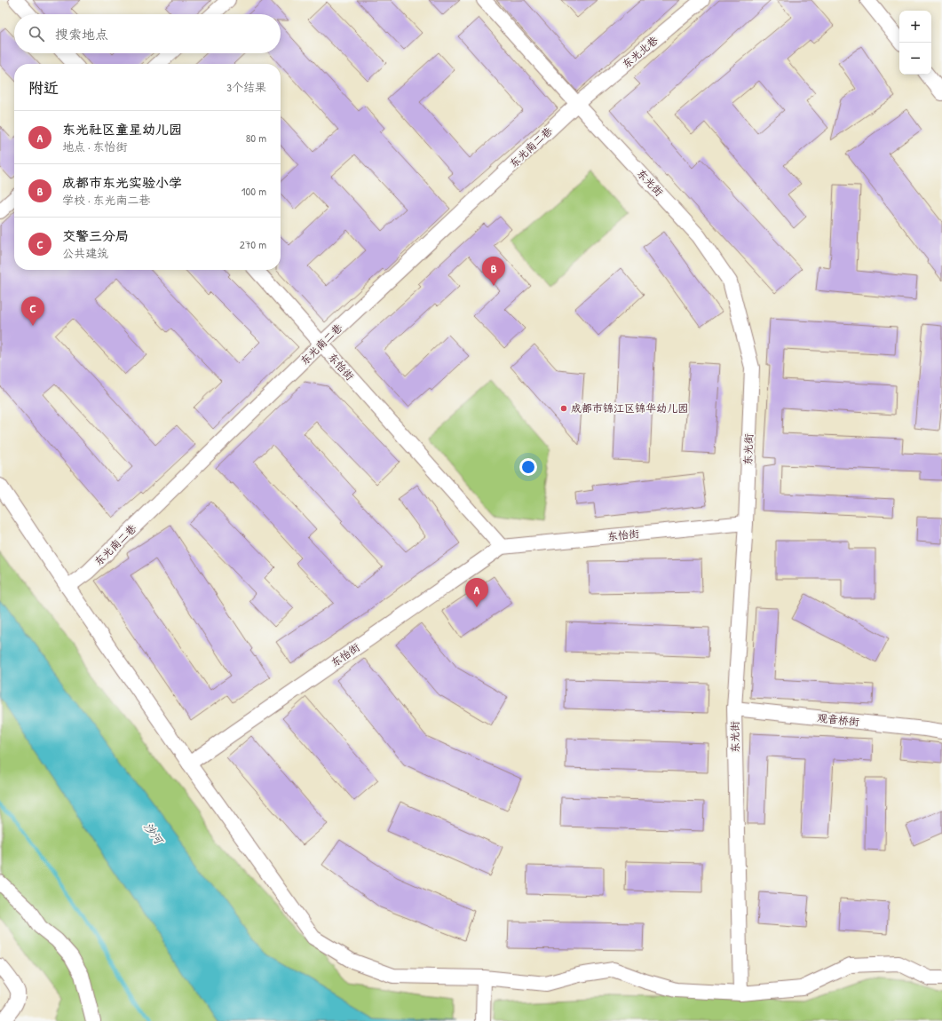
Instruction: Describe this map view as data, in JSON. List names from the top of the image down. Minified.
{"streets":{"street":["东光北巷","东光南二巷","东光街","东怡街","观音桥街"]},"crossings":[["东光北巷","东光南二巷"],["东光北巷","东光街"],["东光南二巷","东光街"],["东光南二巷","东怡街"],["东光街","东怡街"],["东光街","观音桥街"]],"water":["沙河"],"places":["成都市锦江区锦华幼儿园"],"page":{"map_buttons":["+","−"],"search":"搜索地点","heading":["附近","3个结果"],"list":[{"mark":"A","name":"东光社区童星幼儿园","note":"地点 · 东怡街","value":"80 m"},{"mark":"B","name":"成都市东光实验小学","note":"学校 · 东光南二巷","value":"100 m"},{"mark":"C","name":"交警三分局","note":"公共建筑","value":"270 m"}],"pins":["B","C","A"]}}
